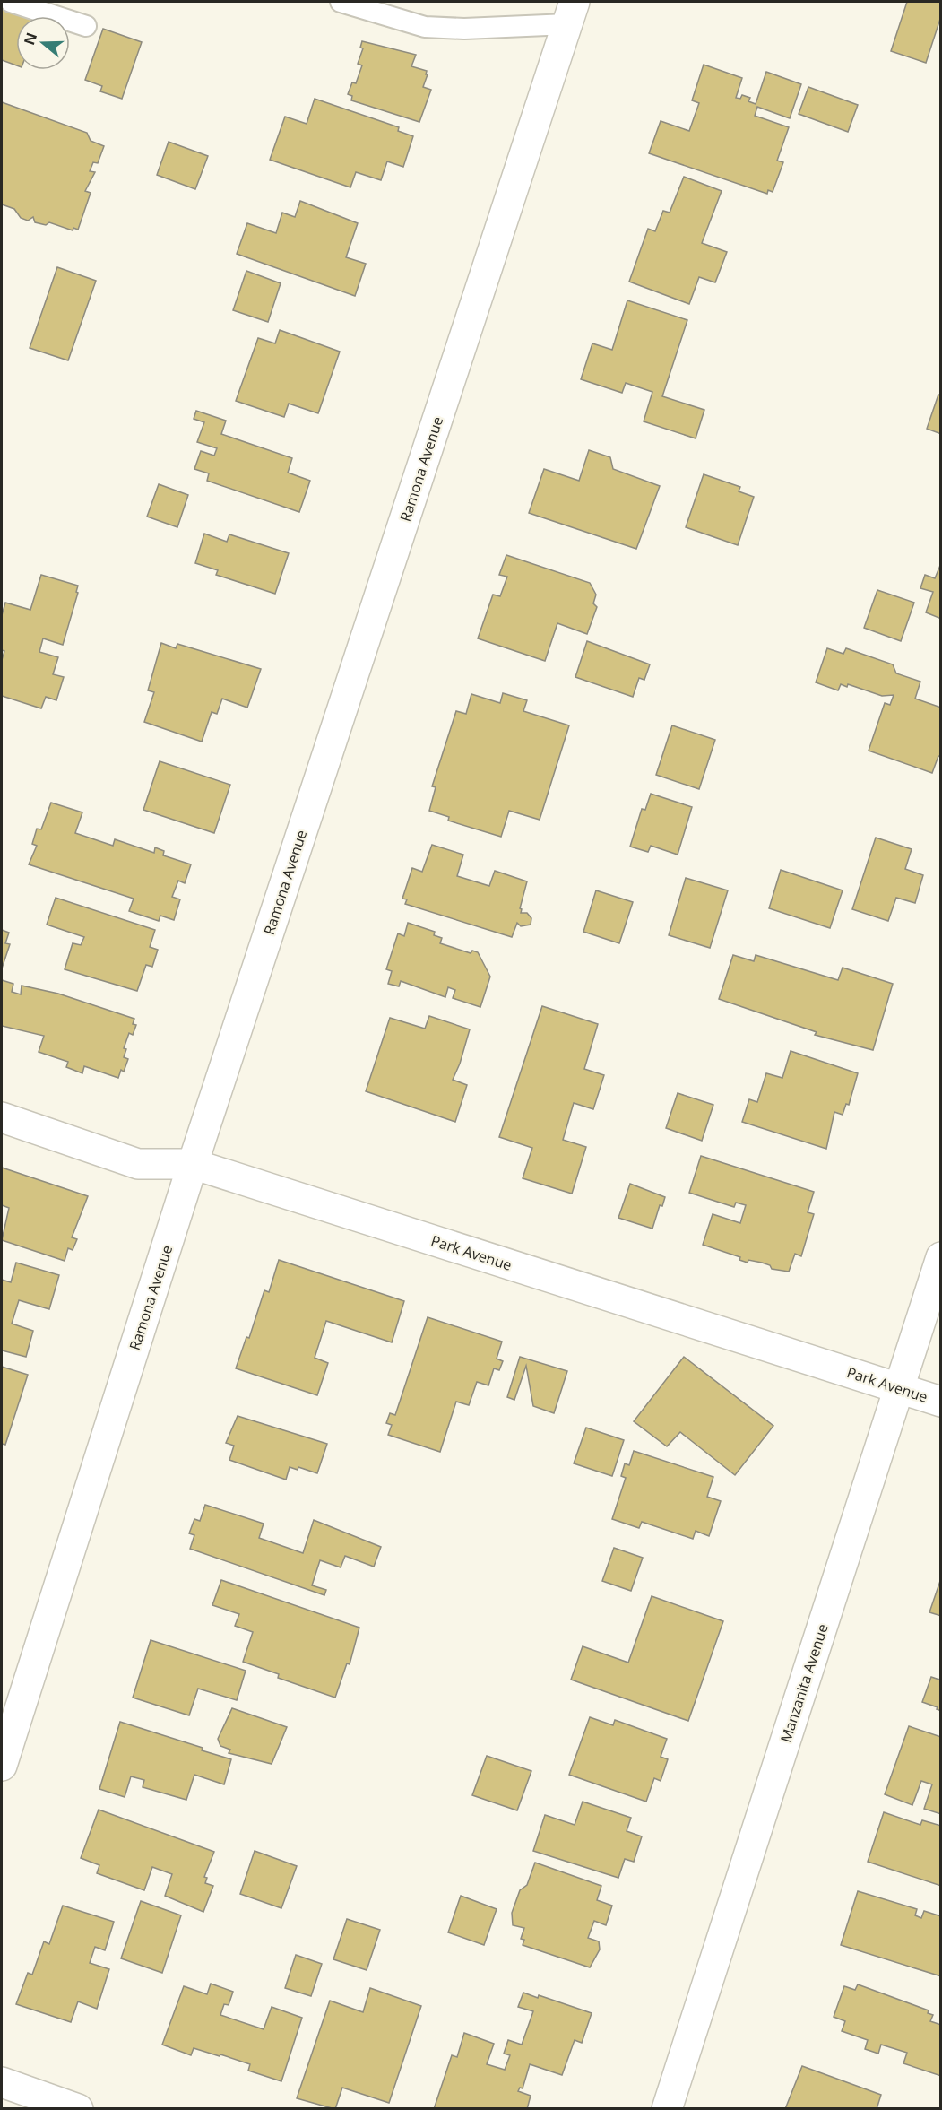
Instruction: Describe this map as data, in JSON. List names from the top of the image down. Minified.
{"streets":{"street":["Ramona Avenue","Park Avenue","Manzanita Avenue"]},"crossings":[["Ramona Avenue","Park Avenue"],["Park Avenue","Manzanita Avenue"]],"north":"left"}
